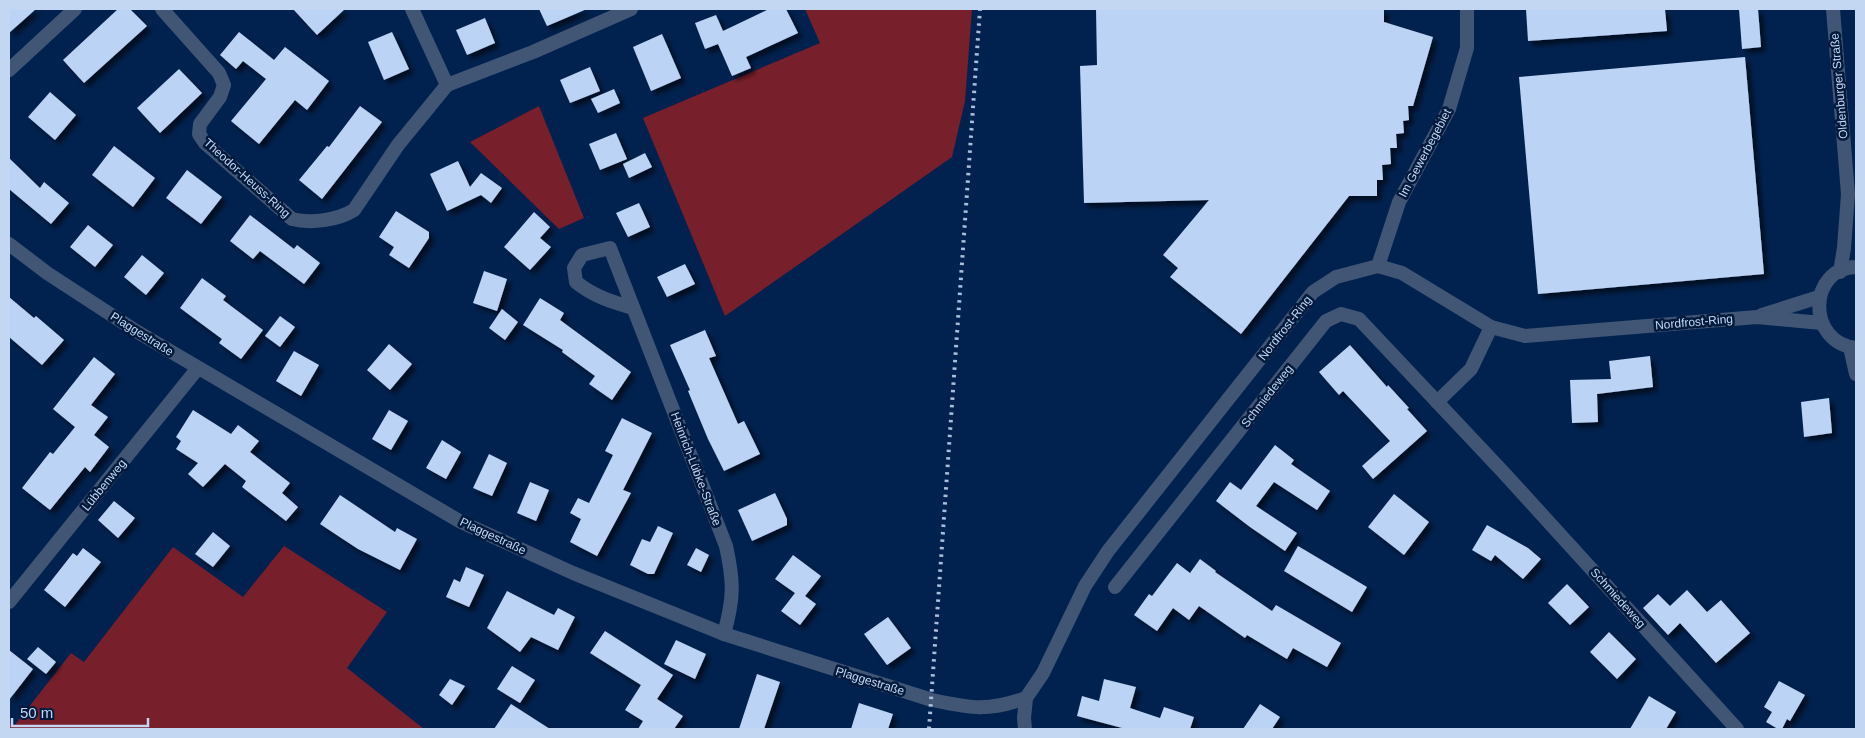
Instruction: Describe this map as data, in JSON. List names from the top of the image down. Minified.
{"streets":{"street":["Oldenburger Straße","Im Gewerbegebiet","Theodor-Heuss-Ring","Nordfrost-Ring","Plaggestraße","Schmiedeweg","Heinrich-Lübke-Straße","Lübbenweg"]},"crossings":[["Im Gewerbegebiet","Nordfrost-Ring"],["Nordfrost-Ring","Plaggestraße"],["Plaggestraße","Heinrich-Lübke-Straße"],["Plaggestraße","Lübbenweg"]],"scale_bar":"50 m"}
